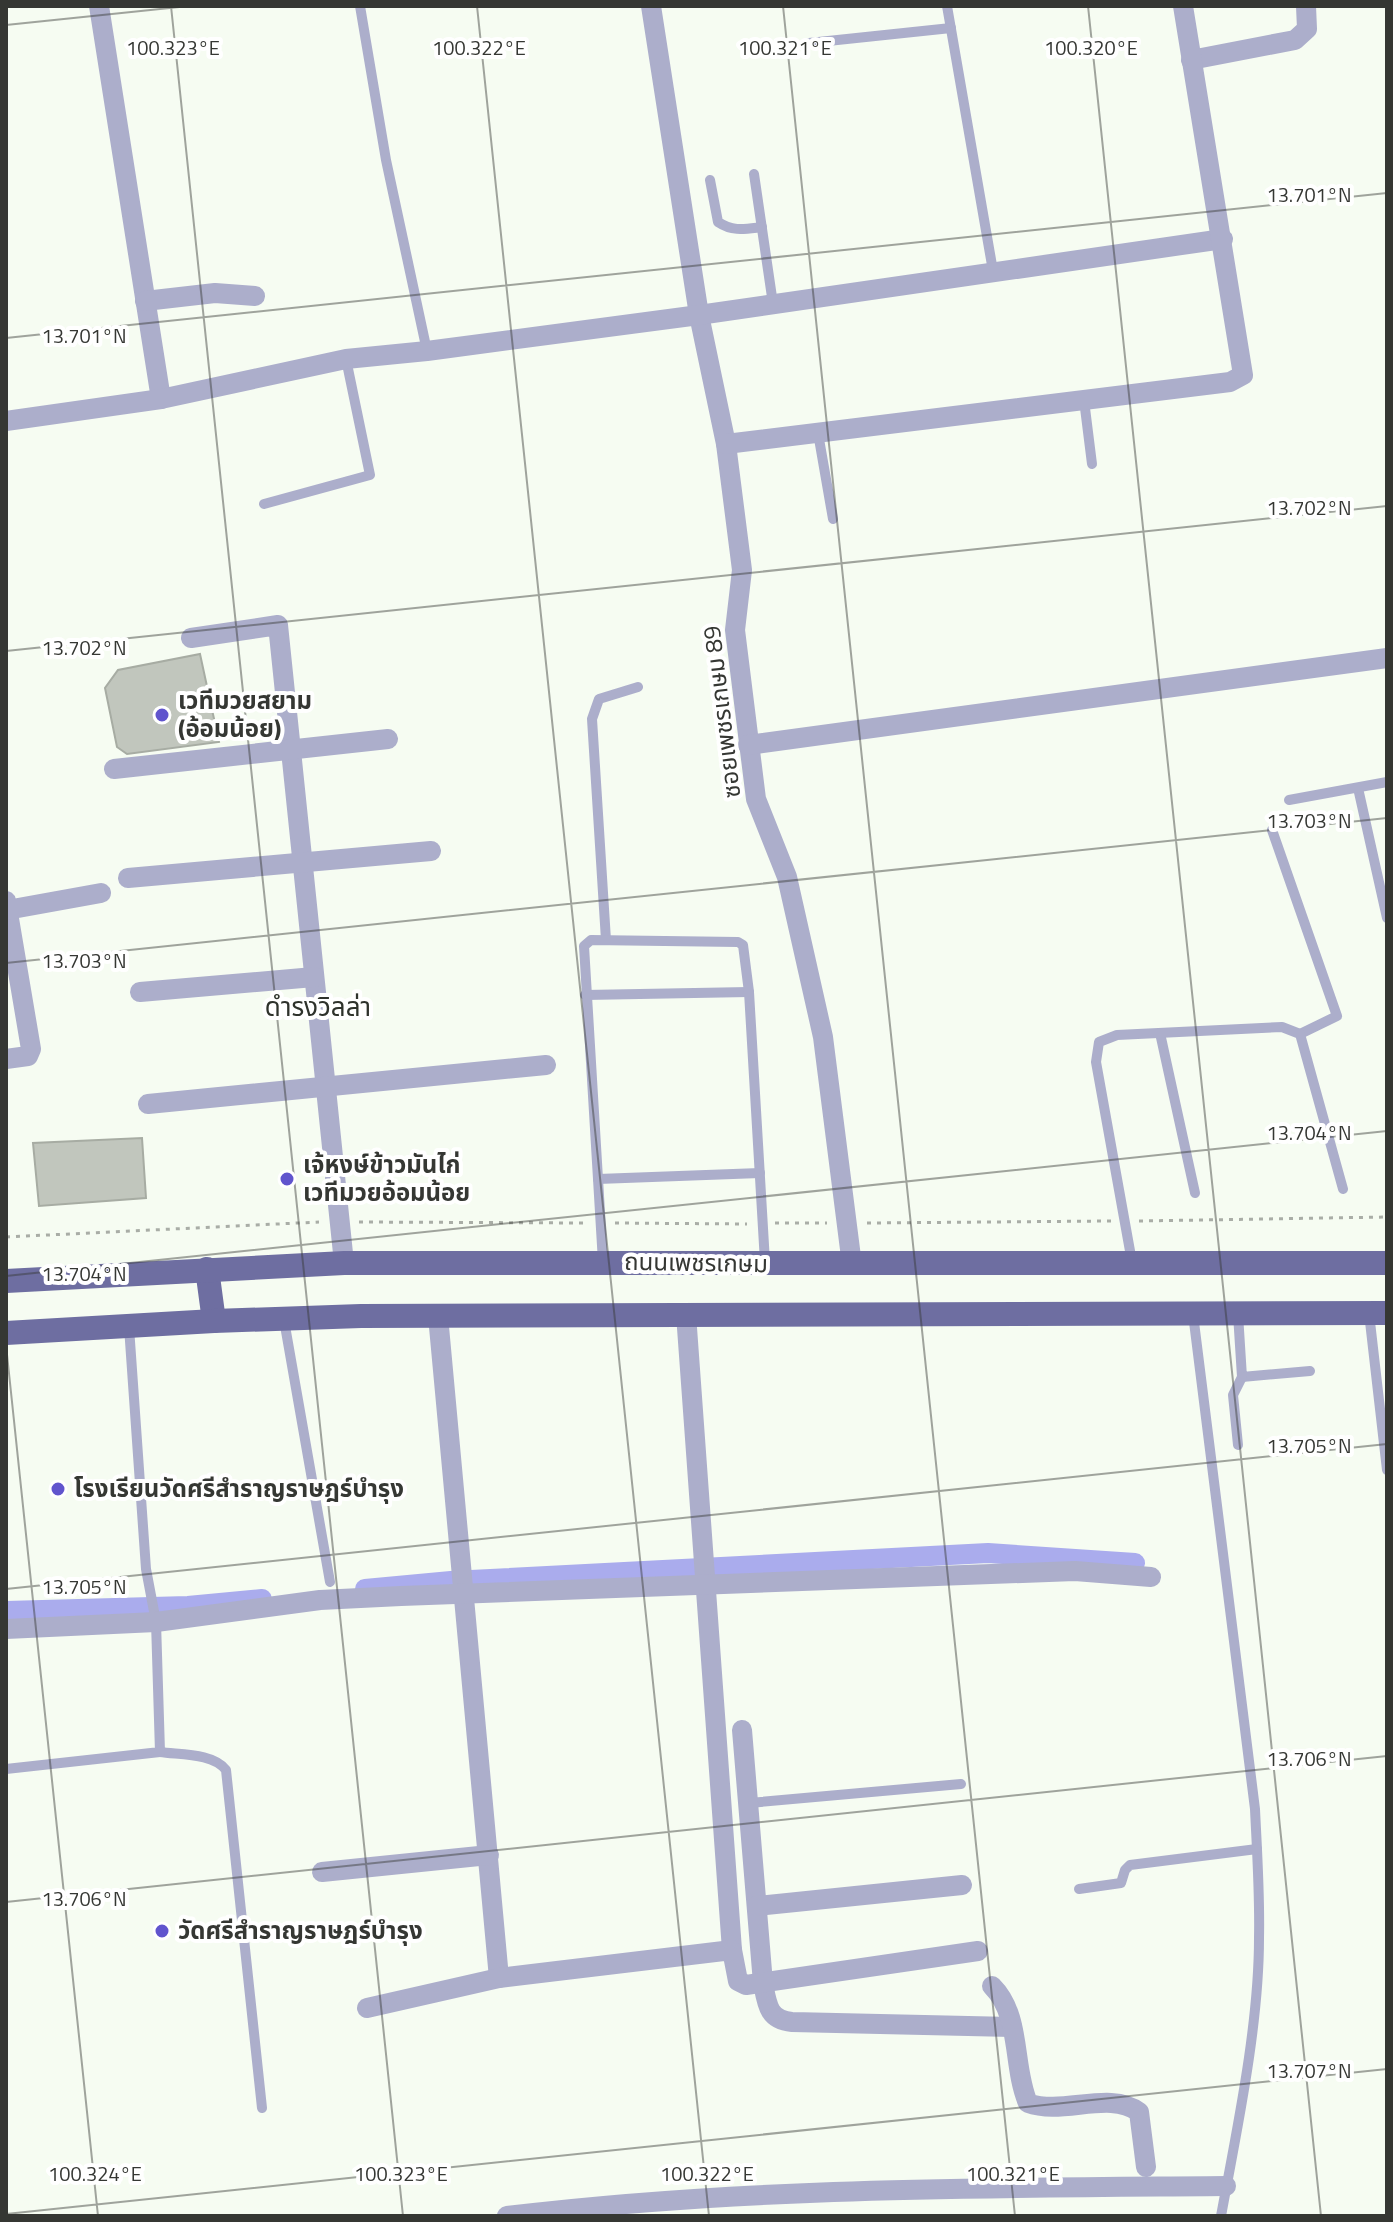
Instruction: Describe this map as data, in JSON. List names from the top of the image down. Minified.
{"streets":{"main road":["ถนนเพชรเกษม"],"street":["ซอยเพชรเกษม 89"]},"crossings":[["ซอยเพชรเกษม 89","ถนนเพชรเกษม"]],"districts":["ดำรงวิลล่า"],"places":["เวทีมวยสยาม (อ้อมน้อย)","เจ้หงษ์ข้าวมันไก่ เวทีมวยอ้อมน้อย","โรงเรียนวัดศรีสําราญราษฎร์บํารุง","วัดศรีสําราญราษฎร์บํารุง"],"coordinates":["100.323°E","100.322°E","100.321°E","100.320°E","13.701°N","13.702°N","13.703°N","13.704°N","13.705°N","13.706°N","13.707°N","100.324°E"]}
